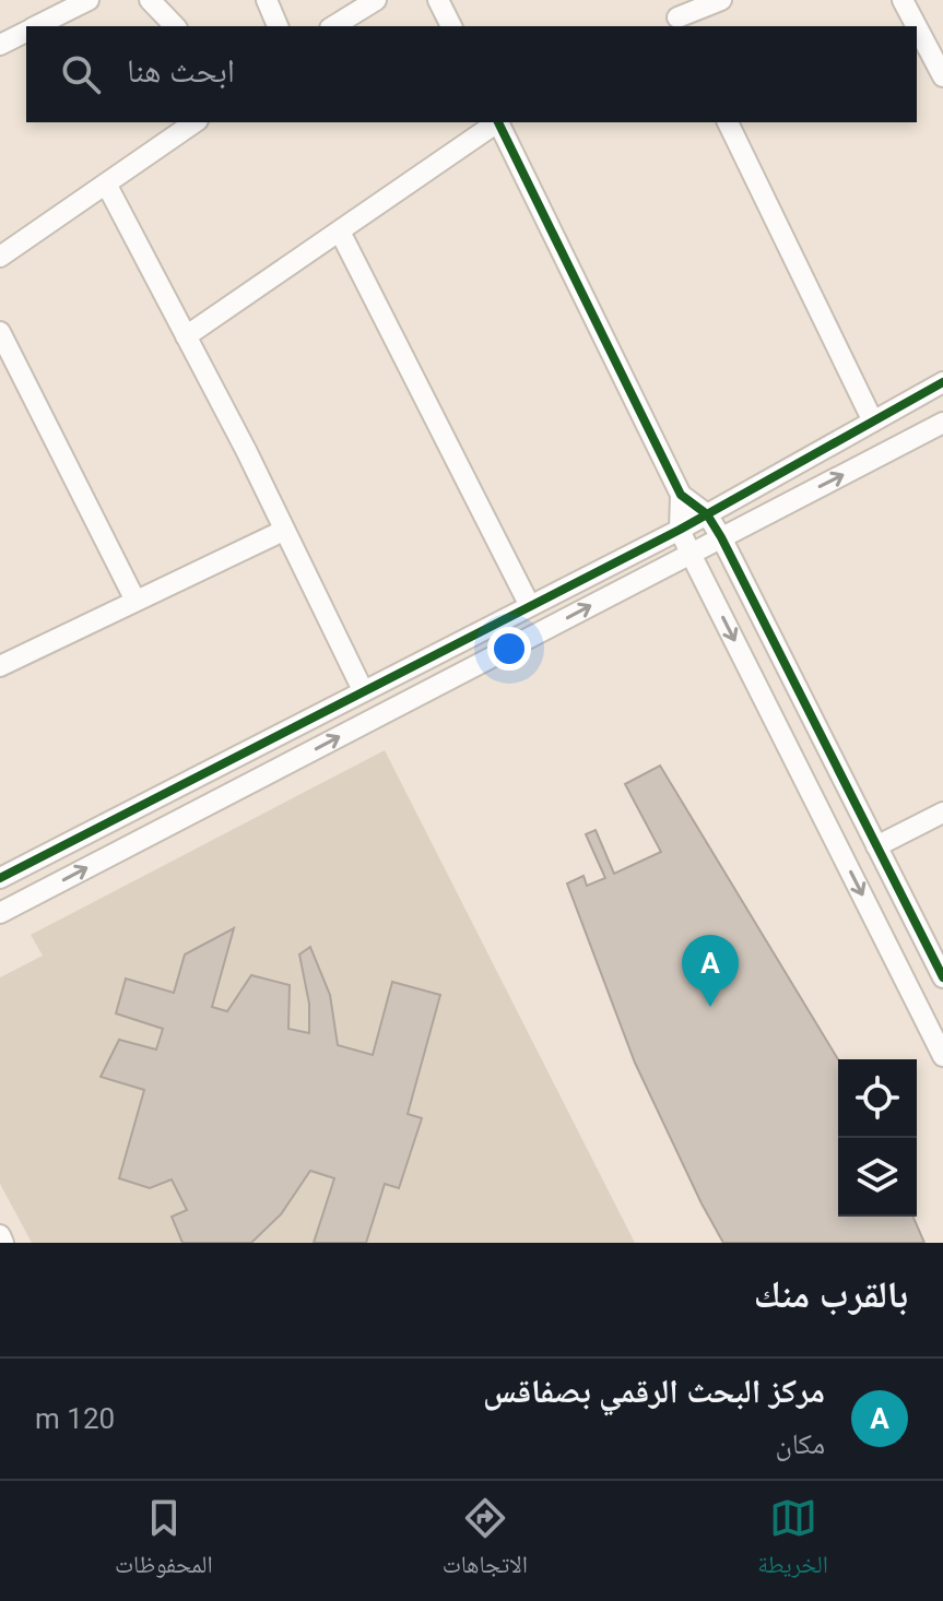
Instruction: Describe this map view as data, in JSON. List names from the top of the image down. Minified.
{"page":{"search":"ابحث هنا","pins":"A","heading":"بالقرب منك","list":[{"mark":"A","name":"مركز البحث الرقمي بصفاقس","note":"مكان","value":"120 m"}],"nav":["الخريطة","الاتجاهات","المحفوظات"]}}
